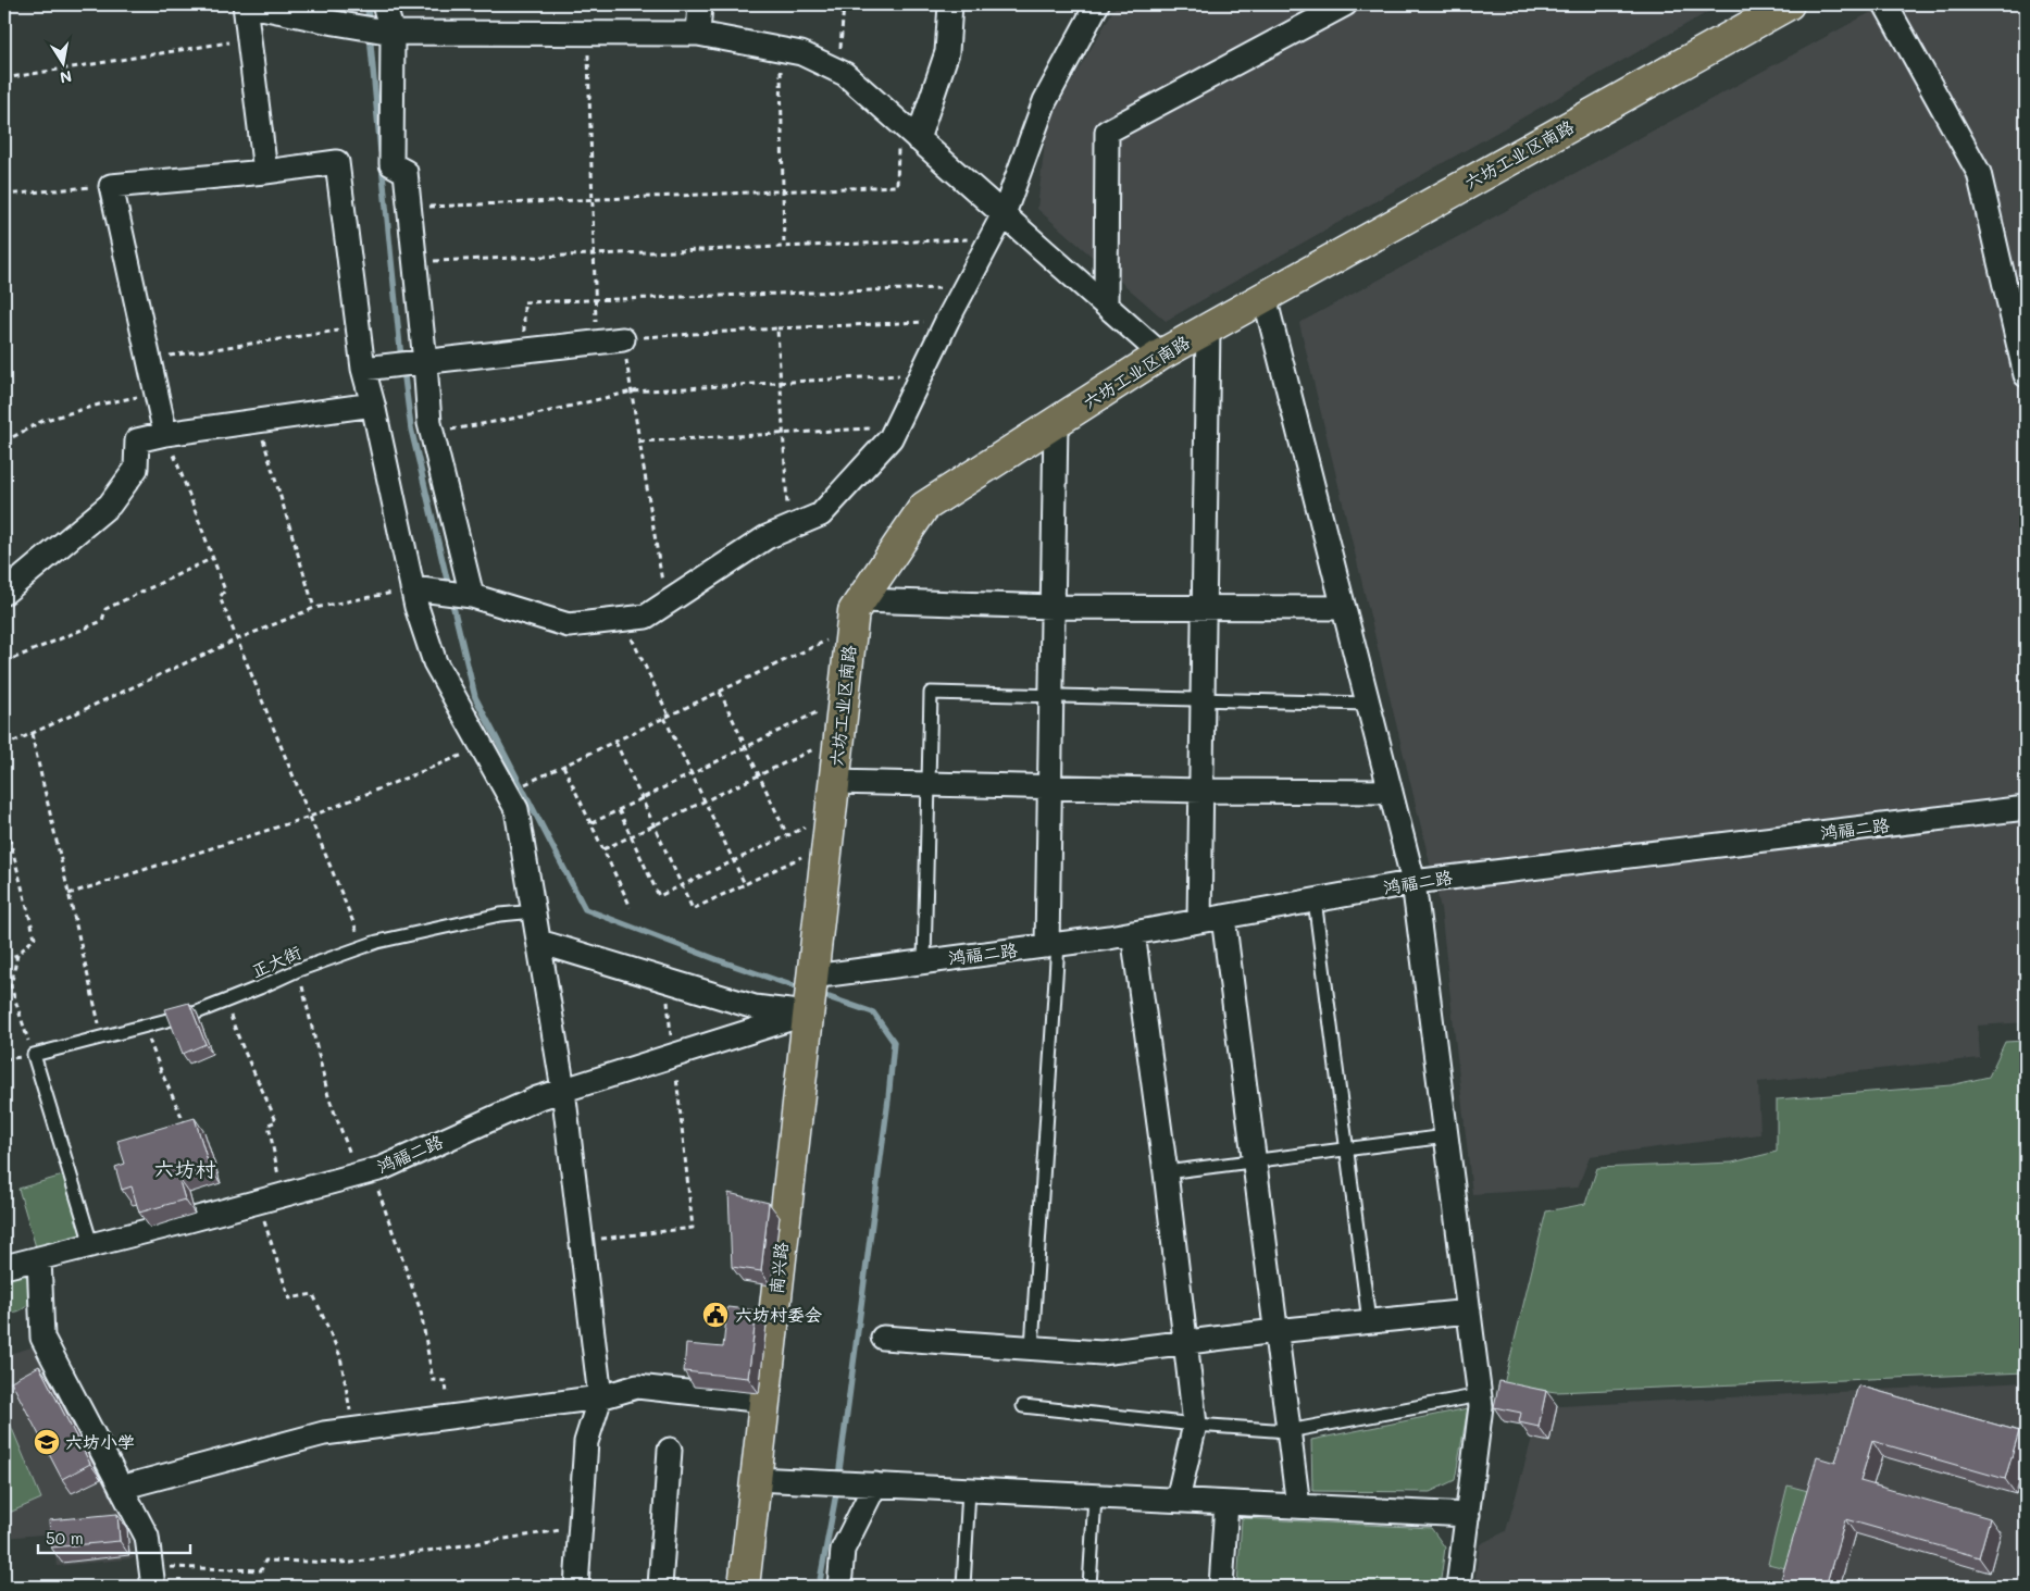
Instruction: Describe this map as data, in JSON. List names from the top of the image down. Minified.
{"streets":{"main road":["六坊工业区南路","南兴路"],"street":["鸿福二路"],"lane":["正大街"]},"crossings":[["六坊工业区南路","鸿福二路"],["六坊工业区南路","南兴路"],["鸿福二路","南兴路"]],"districts":["六坊村"],"places":{"public building":["六坊村委会"],"school or university":["六坊小学"]},"scale_bar":"50 m","north":"bottom"}
